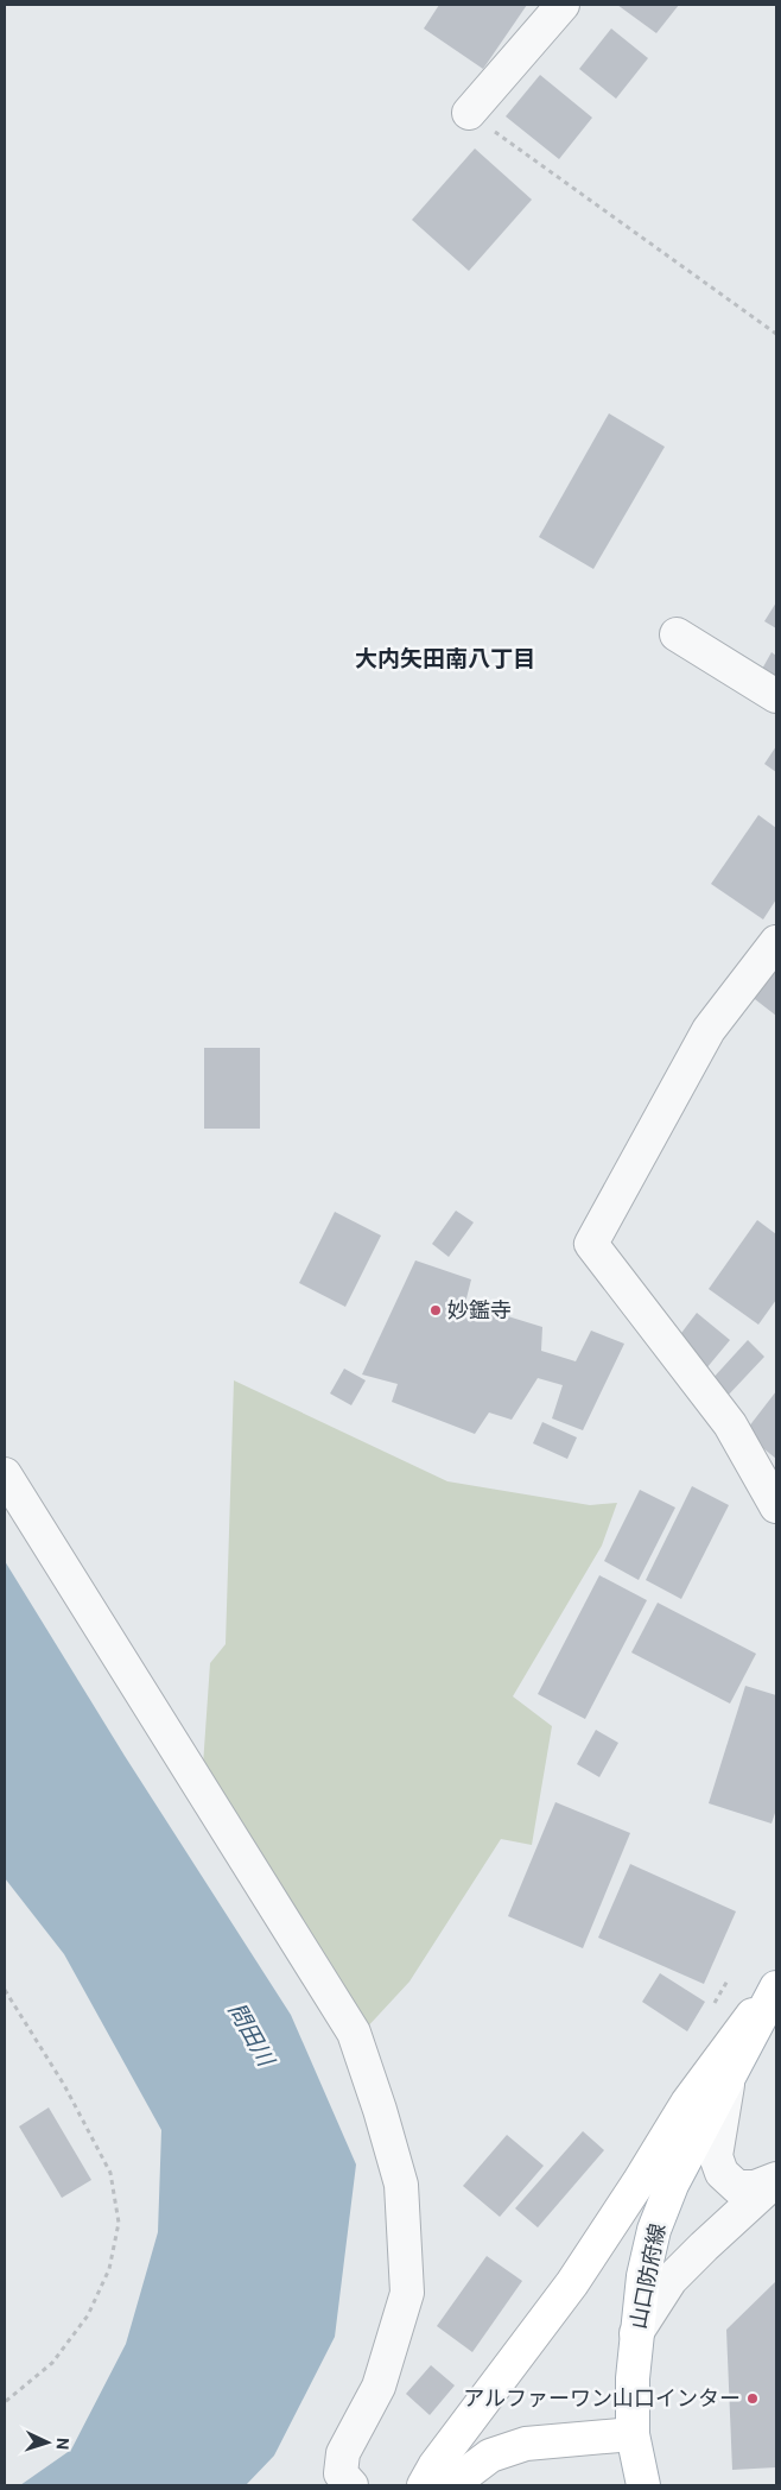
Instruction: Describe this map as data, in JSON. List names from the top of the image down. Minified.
{"streets":{"street":["山口防府線"]},"districts":["大内矢田南八丁目"],"water":["問田川"],"places":["妙鑑寺","アルファーワン山口インター"],"north":"right"}
